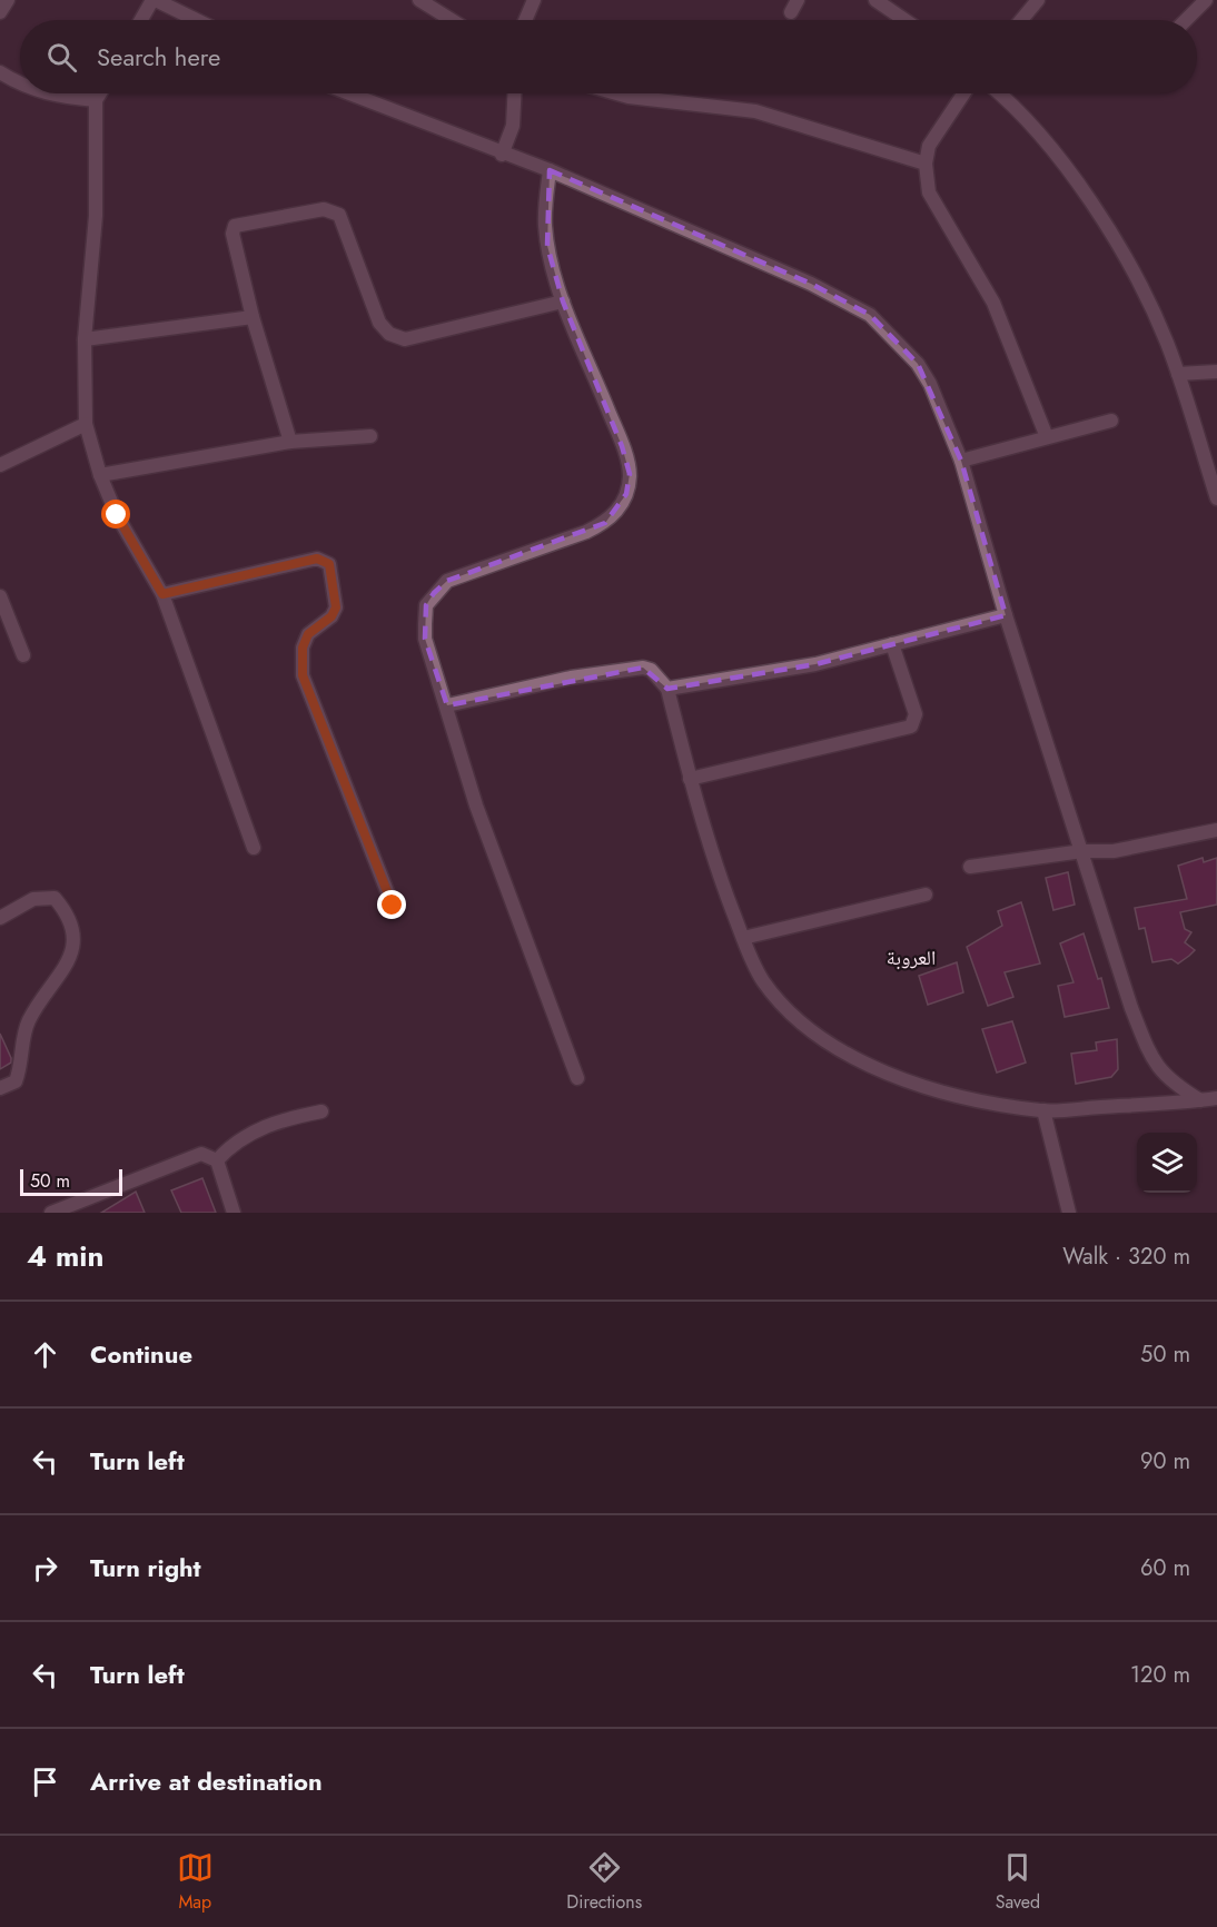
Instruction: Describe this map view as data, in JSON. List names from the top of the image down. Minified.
{"districts":["العروبة"],"scale_bar":"50 m","page":{"search":"Search here","scale":"50 m","heading":["4 min","Walk · 320 m"],"list":[["Continue","50 m"],["Turn left","90 m"],["Turn right","60 m"],["Turn left","120 m"],"Arrive at destination"],"nav":["Map","Directions","Saved"]}}
